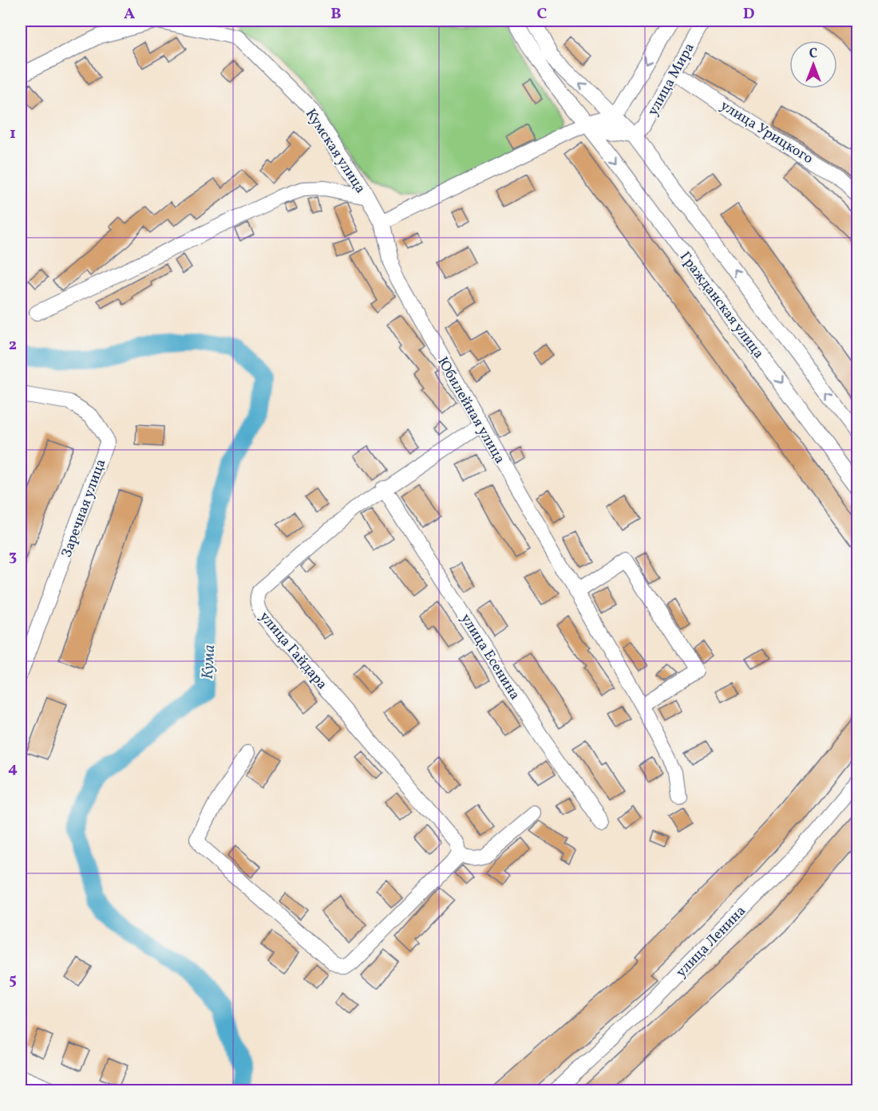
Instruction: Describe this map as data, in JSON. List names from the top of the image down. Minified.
{"streets":{"street":["улица Мира","улица Урицкого","Кумская улица","Гражданская улица","Юбилейная улица","Заречная улица","улица Гайдара","улица Есенина","улица Ленина"]},"crossings":[["улица Мира","улица Урицкого"],["Кумская улица","Юбилейная улица"],["Юбилейная улица","улица Гайдара"],["улица Гайдара","улица Есенина"]],"water":["Кума"],"north":"top","grid":{"columns":["A","B","C","D"],"rows":["1","2","3","4","5"]}}
